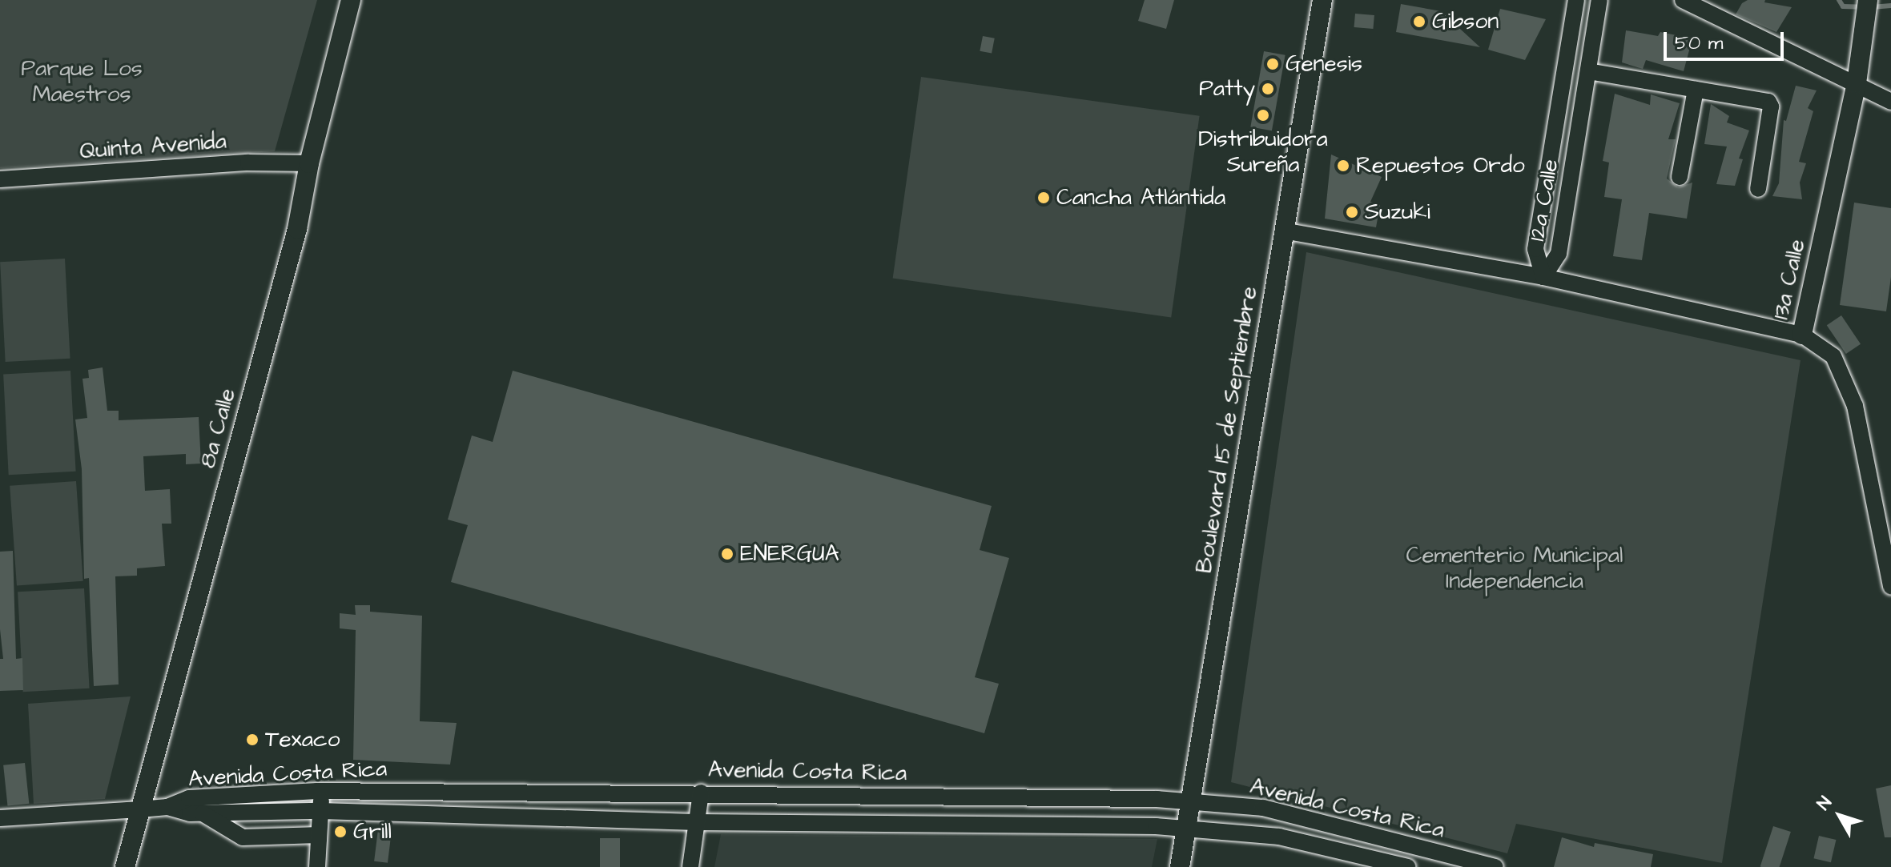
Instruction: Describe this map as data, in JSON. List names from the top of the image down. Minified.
{"streets":{"street":["Quinta Avenida","12a Calle","13a Calle","8a Calle","Boulevard 15 de Septiembre","Avenida Costa Rica"]},"crossings":[["Quinta Avenida","8a Calle"],["Boulevard 15 de Septiembre","Avenida Costa Rica"]],"parks":["Parque Los Maestros","Cementerio Municipal Independencia"],"places":["Gibson","Genesis","Patty","Distribuidora Sureña","Repuestos Ordo","Cancha Atlántida","Suzuki","ENERGUA","Texaco","Grill"],"scale_bar":"50 m","north":"top left"}
